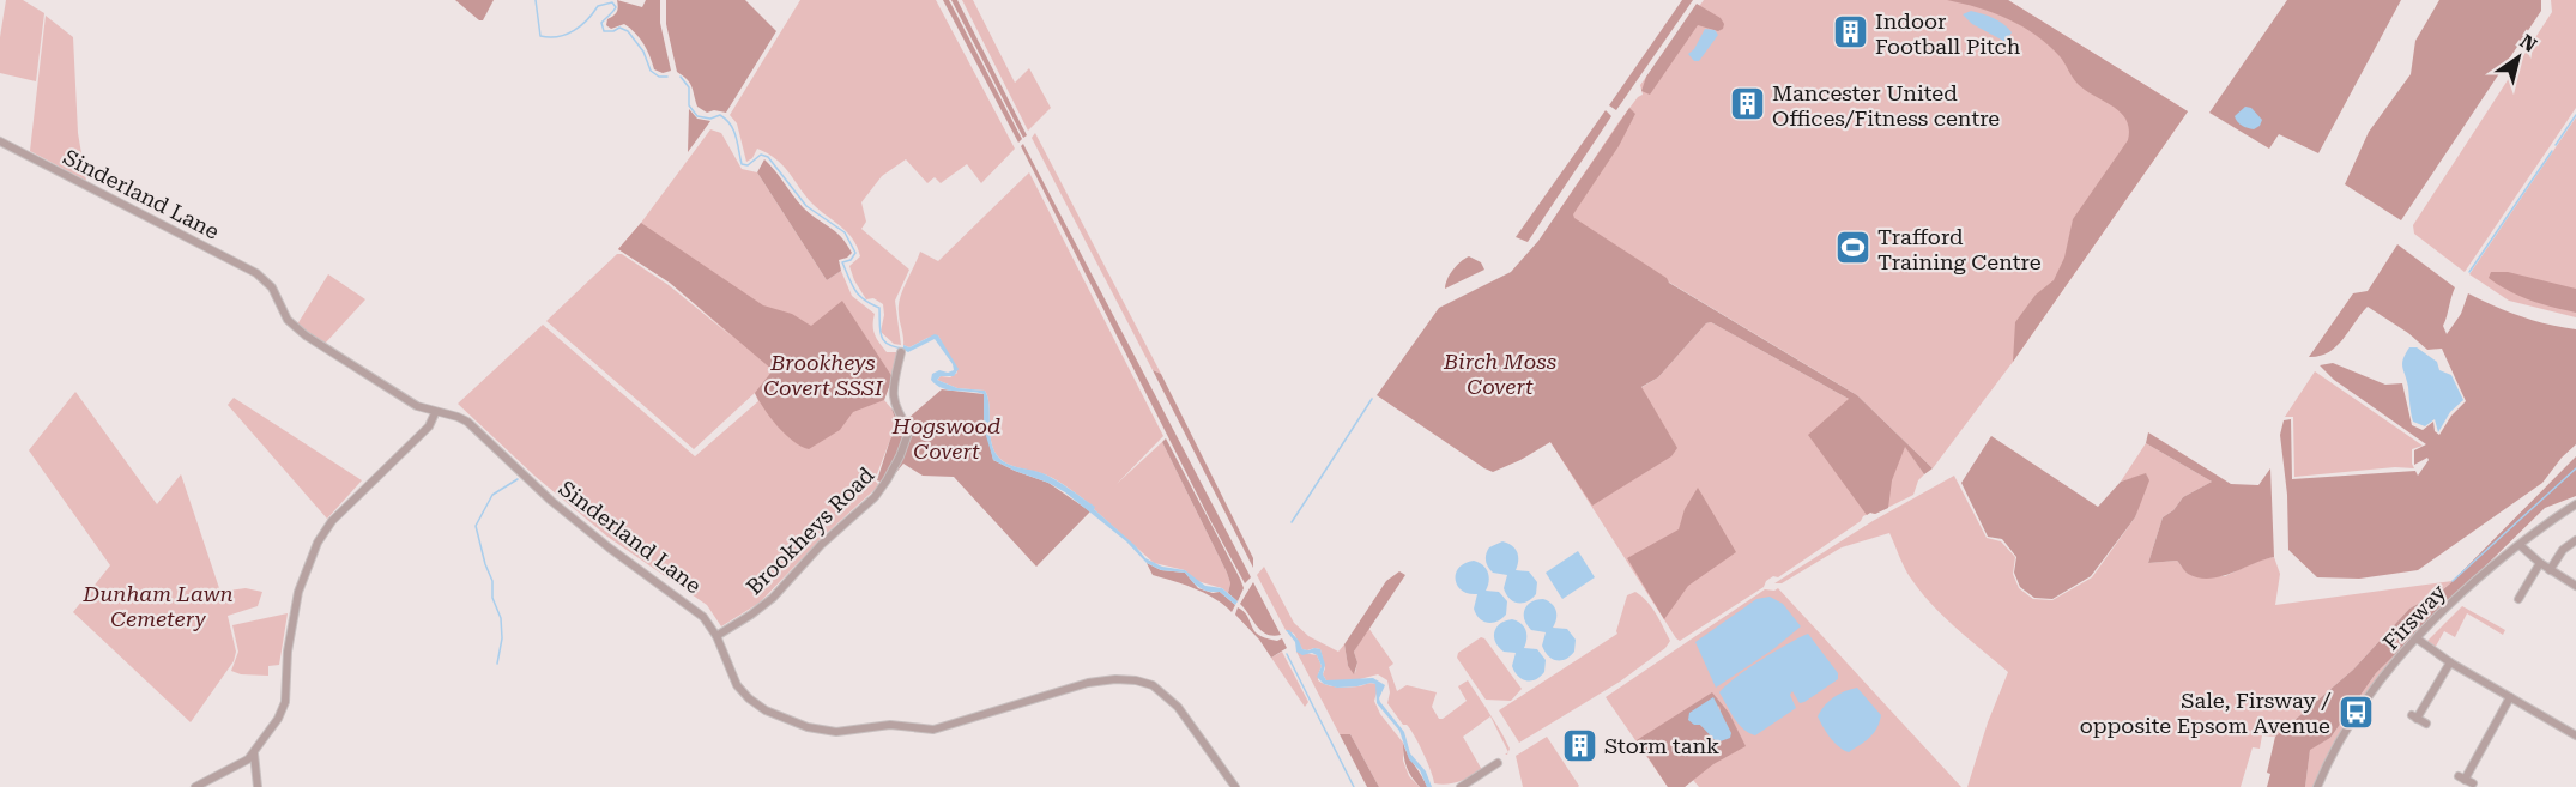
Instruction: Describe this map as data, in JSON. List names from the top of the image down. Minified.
{"streets":{"street":["Sinderland Lane","Brookheys Road","Firsway"]},"crossings":[["Sinderland Lane","Brookheys Road"]],"parks":["Birch Moss Covert","Brookheys Covert SSSI","Hogswood Covert","Dunham Lawn Cemetery"],"places":{"building":["Indoor Football Pitch","Mancester United Offices/Fitness centre","Storm tank"],"sports":["Trafford Training Centre"],"bus stop":["Sale, Firsway / opposite Epsom Avenue"]},"north":"top right"}
